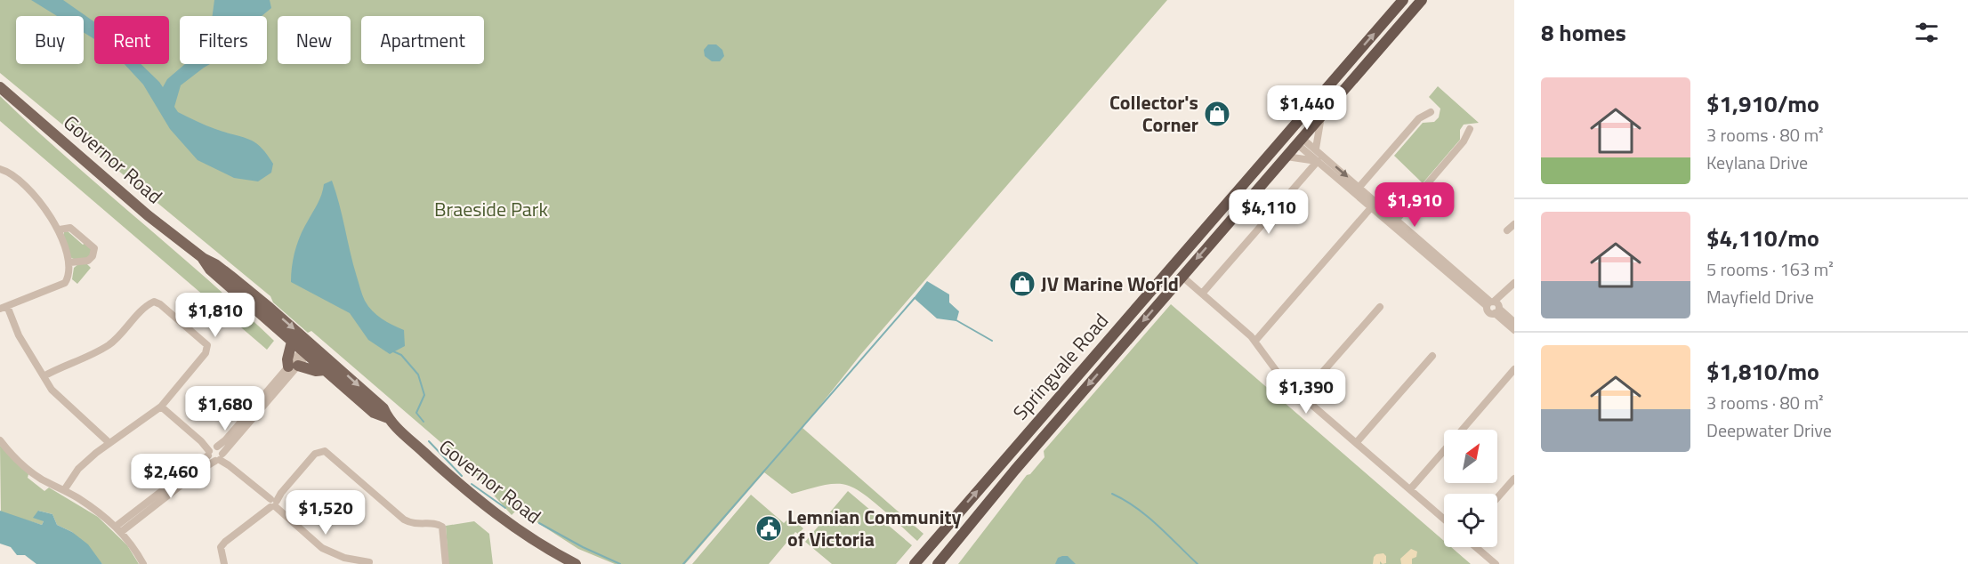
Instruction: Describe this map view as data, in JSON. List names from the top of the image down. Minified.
{"streets":{"highway":["Springvale Road"],"main road":["Governor Road"]},"parks":["Braeside Park"],"places":{"shop":["Collector's Corner","JV Marine World"],"public building":["Lemnian Community of Victoria"]},"north":"top right","page":{"heading":"8 homes","chip":["Buy","Rent","Filters","New","Apartment"],"list":[{"name":"$1,910/mo","note":"3 rooms · 80 m² · Keylana Drive"},{"name":"$4,110/mo","note":"5 rooms · 163 m² · Mayfield Drive"},{"name":"$1,810/mo","note":"3 rooms · 80 m² · Deepwater Drive"}],"price":["$1,440","$1,910","$4,110","$1,810","$1,390","$1,680","$2,460","$1,520"]}}
